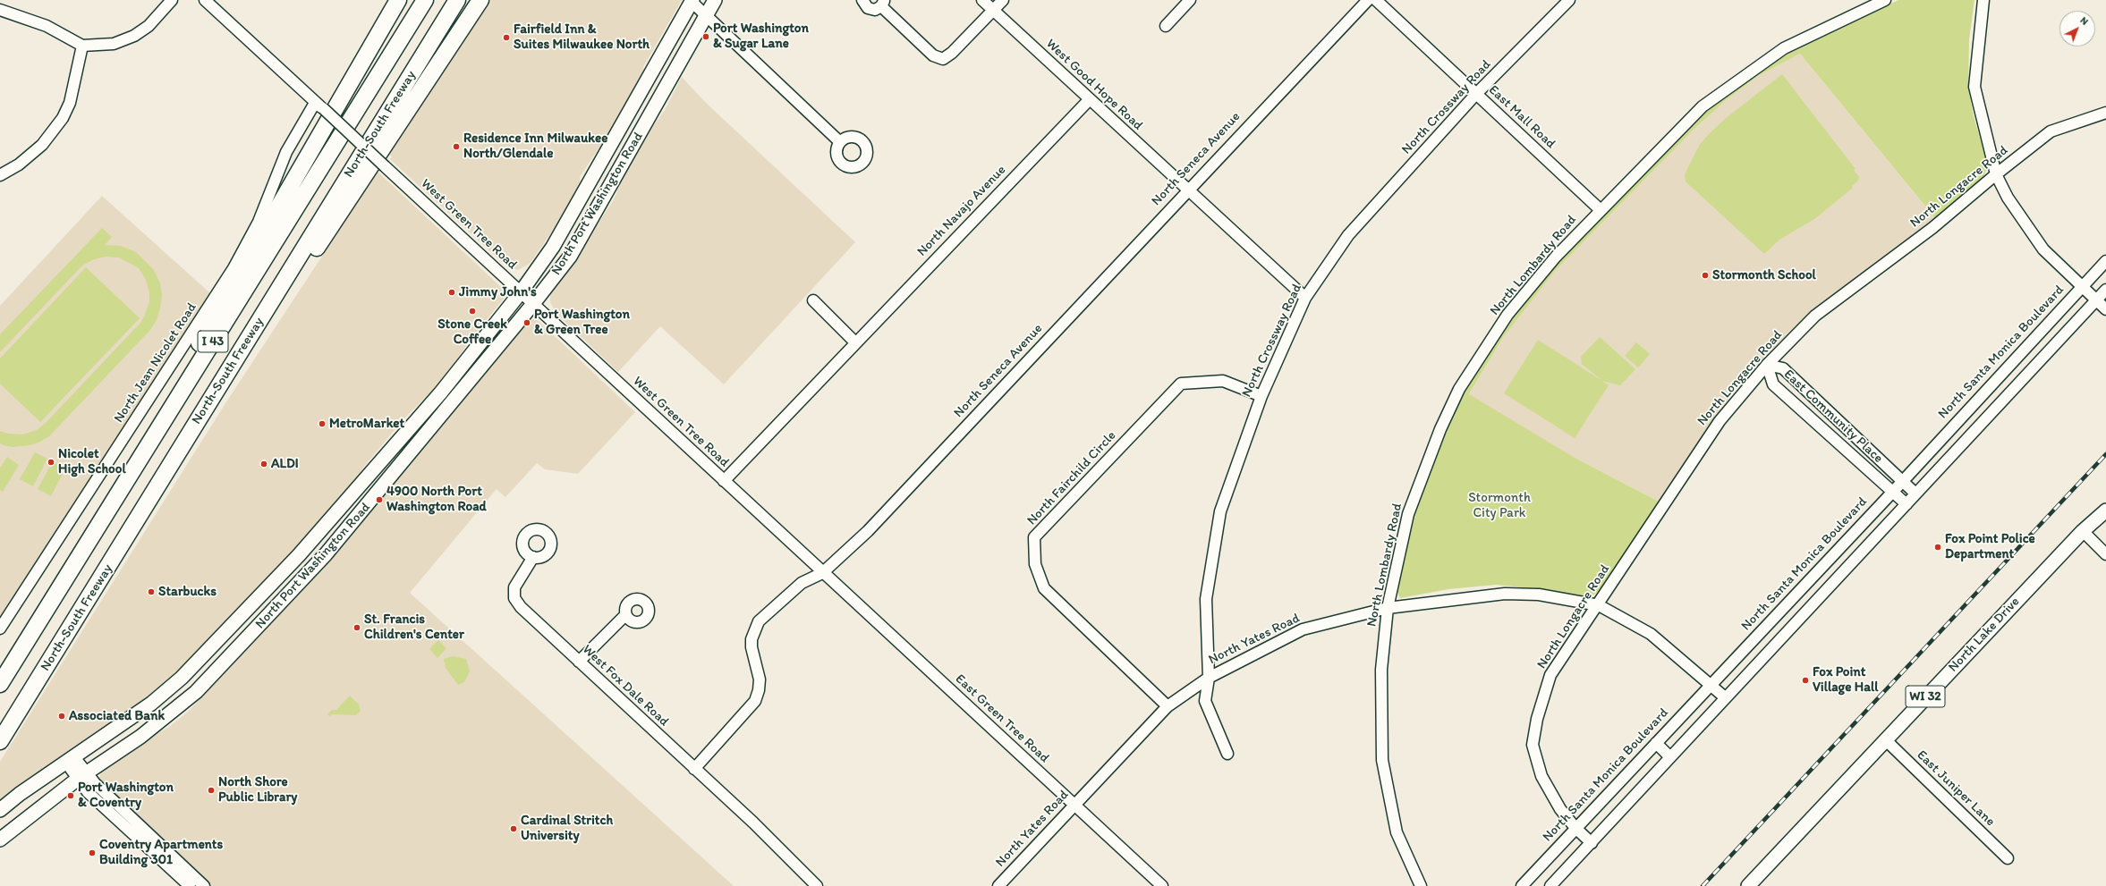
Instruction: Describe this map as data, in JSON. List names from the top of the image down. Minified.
{"streets":{"highway":["North-South Freeway","I 43"],"main road":["North Port Washington Road","North Lake Drive","WI 32"],"street":["West Good Hope Road","North Crossway Road","East Mall Road","North Seneca Avenue","North Longacre Road","North Navajo Avenue","West Green Tree Road","North Lombardy Road","North Santa Monica Boulevard","North Jean Nicolet Road","East Community Place","North Fairchild Circle","North Yates Road","West Fox Dale Road","East Green Tree Road","East Juniper Lane"]},"crossings":[["West Good Hope Road","North Crossway Road"],["West Good Hope Road","North Seneca Avenue"],["West Good Hope Road","North Navajo Avenue"],["North Crossway Road","East Mall Road"],["North Crossway Road","North Fairchild Circle"],["North Crossway Road","North Yates Road"],["East Mall Road","North Lombardy Road"],["North Seneca Avenue","West Green Tree Road"],["North Seneca Avenue","West Fox Dale Road"],["North Seneca Avenue","East Green Tree Road"],["North Longacre Road","North Santa Monica Boulevard"],["North Longacre Road","East Community Place"],["North Longacre Road","North Yates Road"],["North Port Washington Road","West Green Tree Road"],["North Navajo Avenue","West Green Tree Road"],["West Green Tree Road","North Jean Nicolet Road"],["West Green Tree Road","East Green Tree Road"],["North Lombardy Road","North Yates Road"],["North Santa Monica Boulevard","East Community Place"],["North Santa Monica Boulevard","North Yates Road"],["North Fairchild Circle","North Yates Road"],["North Lake Drive","East Juniper Lane"],["North Yates Road","East Green Tree Road"]],"parks":["Stormonth City Park"],"places":["Port Washington & Sugar Lane","Fairfield Inn & Suites Milwaukee North","Residence Inn Milwaukee North/Glendale","Stormonth School","Jimmy John's","Stone Creek Coffee","Port Washington & Green Tree","MetroMarket","Nicolet High School","ALDI","4900 North Port Washington Road","Fox Point Police Department","Starbucks","St. Francis Children's Center","Fox Point Village Hall","Associated Bank","North Shore Public Library","Port Washington & Coventry","Cardinal Stritch University","Coventry Apartments Building 301"],"north":"top right"}
